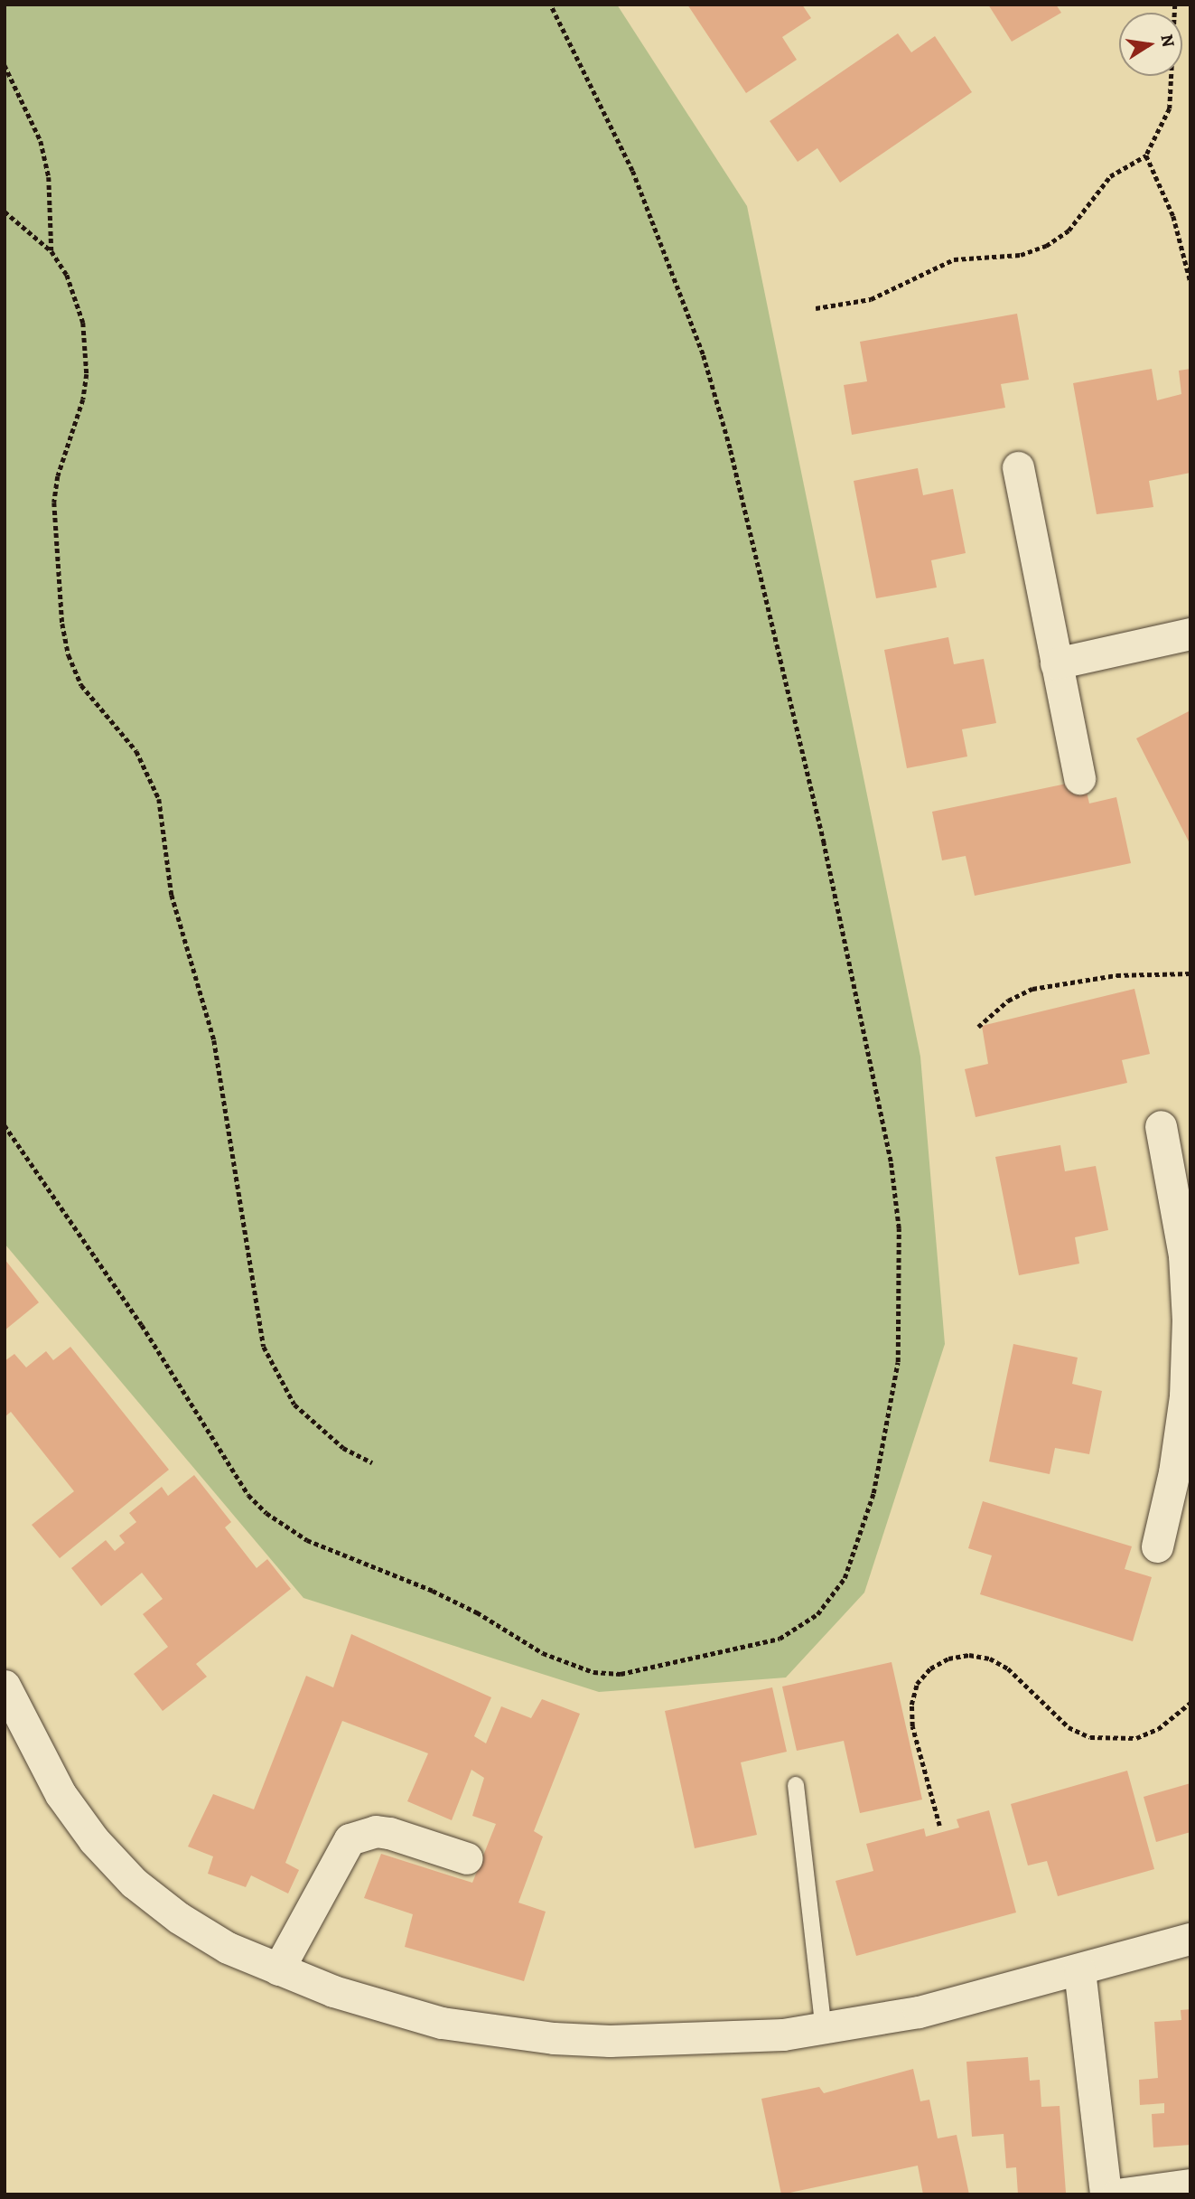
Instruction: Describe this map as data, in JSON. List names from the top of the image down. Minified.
{"north":"right"}
